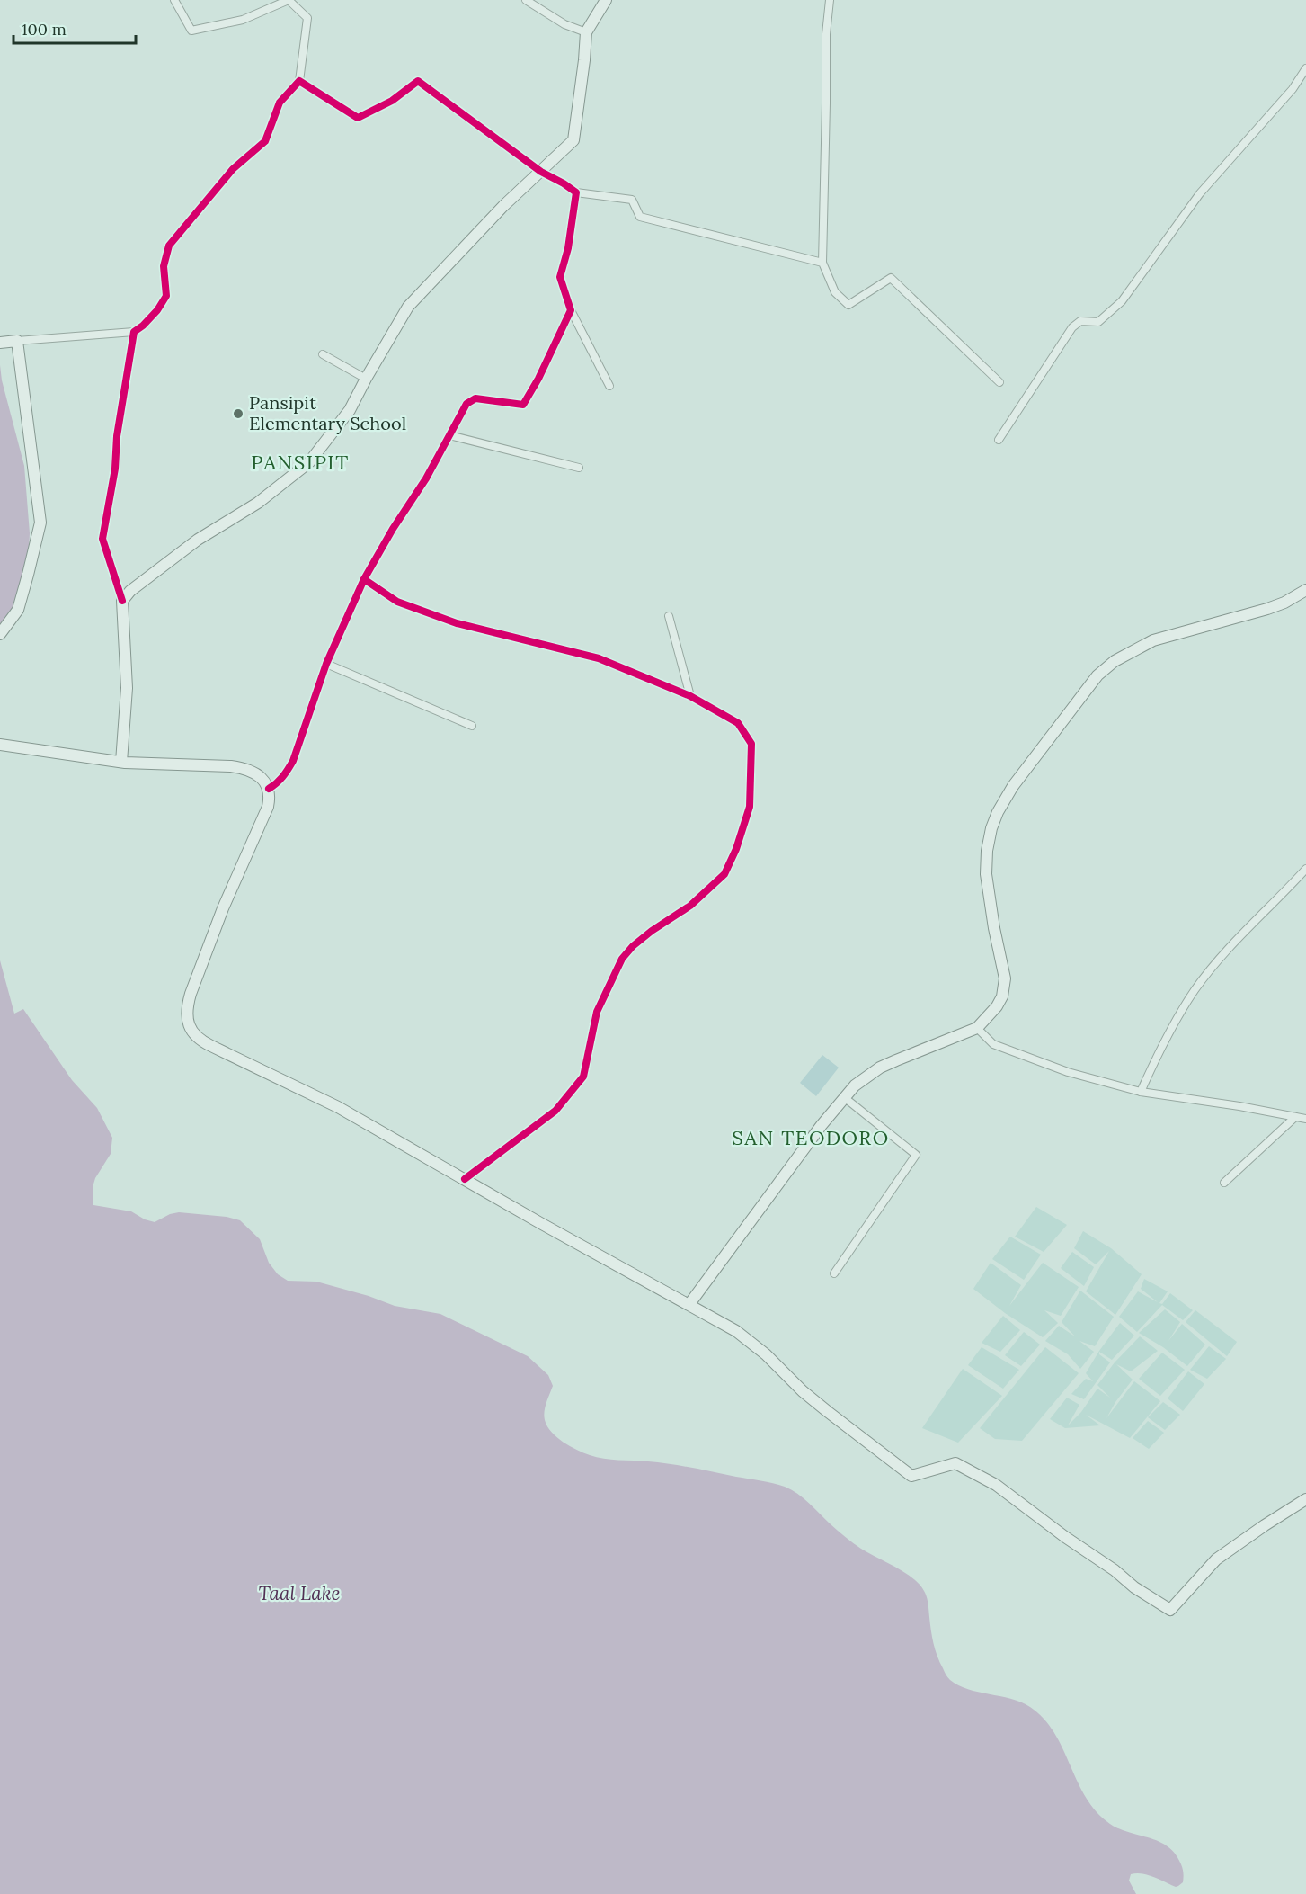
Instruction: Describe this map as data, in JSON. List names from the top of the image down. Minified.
{"districts":["PANSIPIT","SAN TEODORO"],"water":["Taal Lake"],"places":["Pansipit Elementary School"],"scale_bar":"100 m"}
